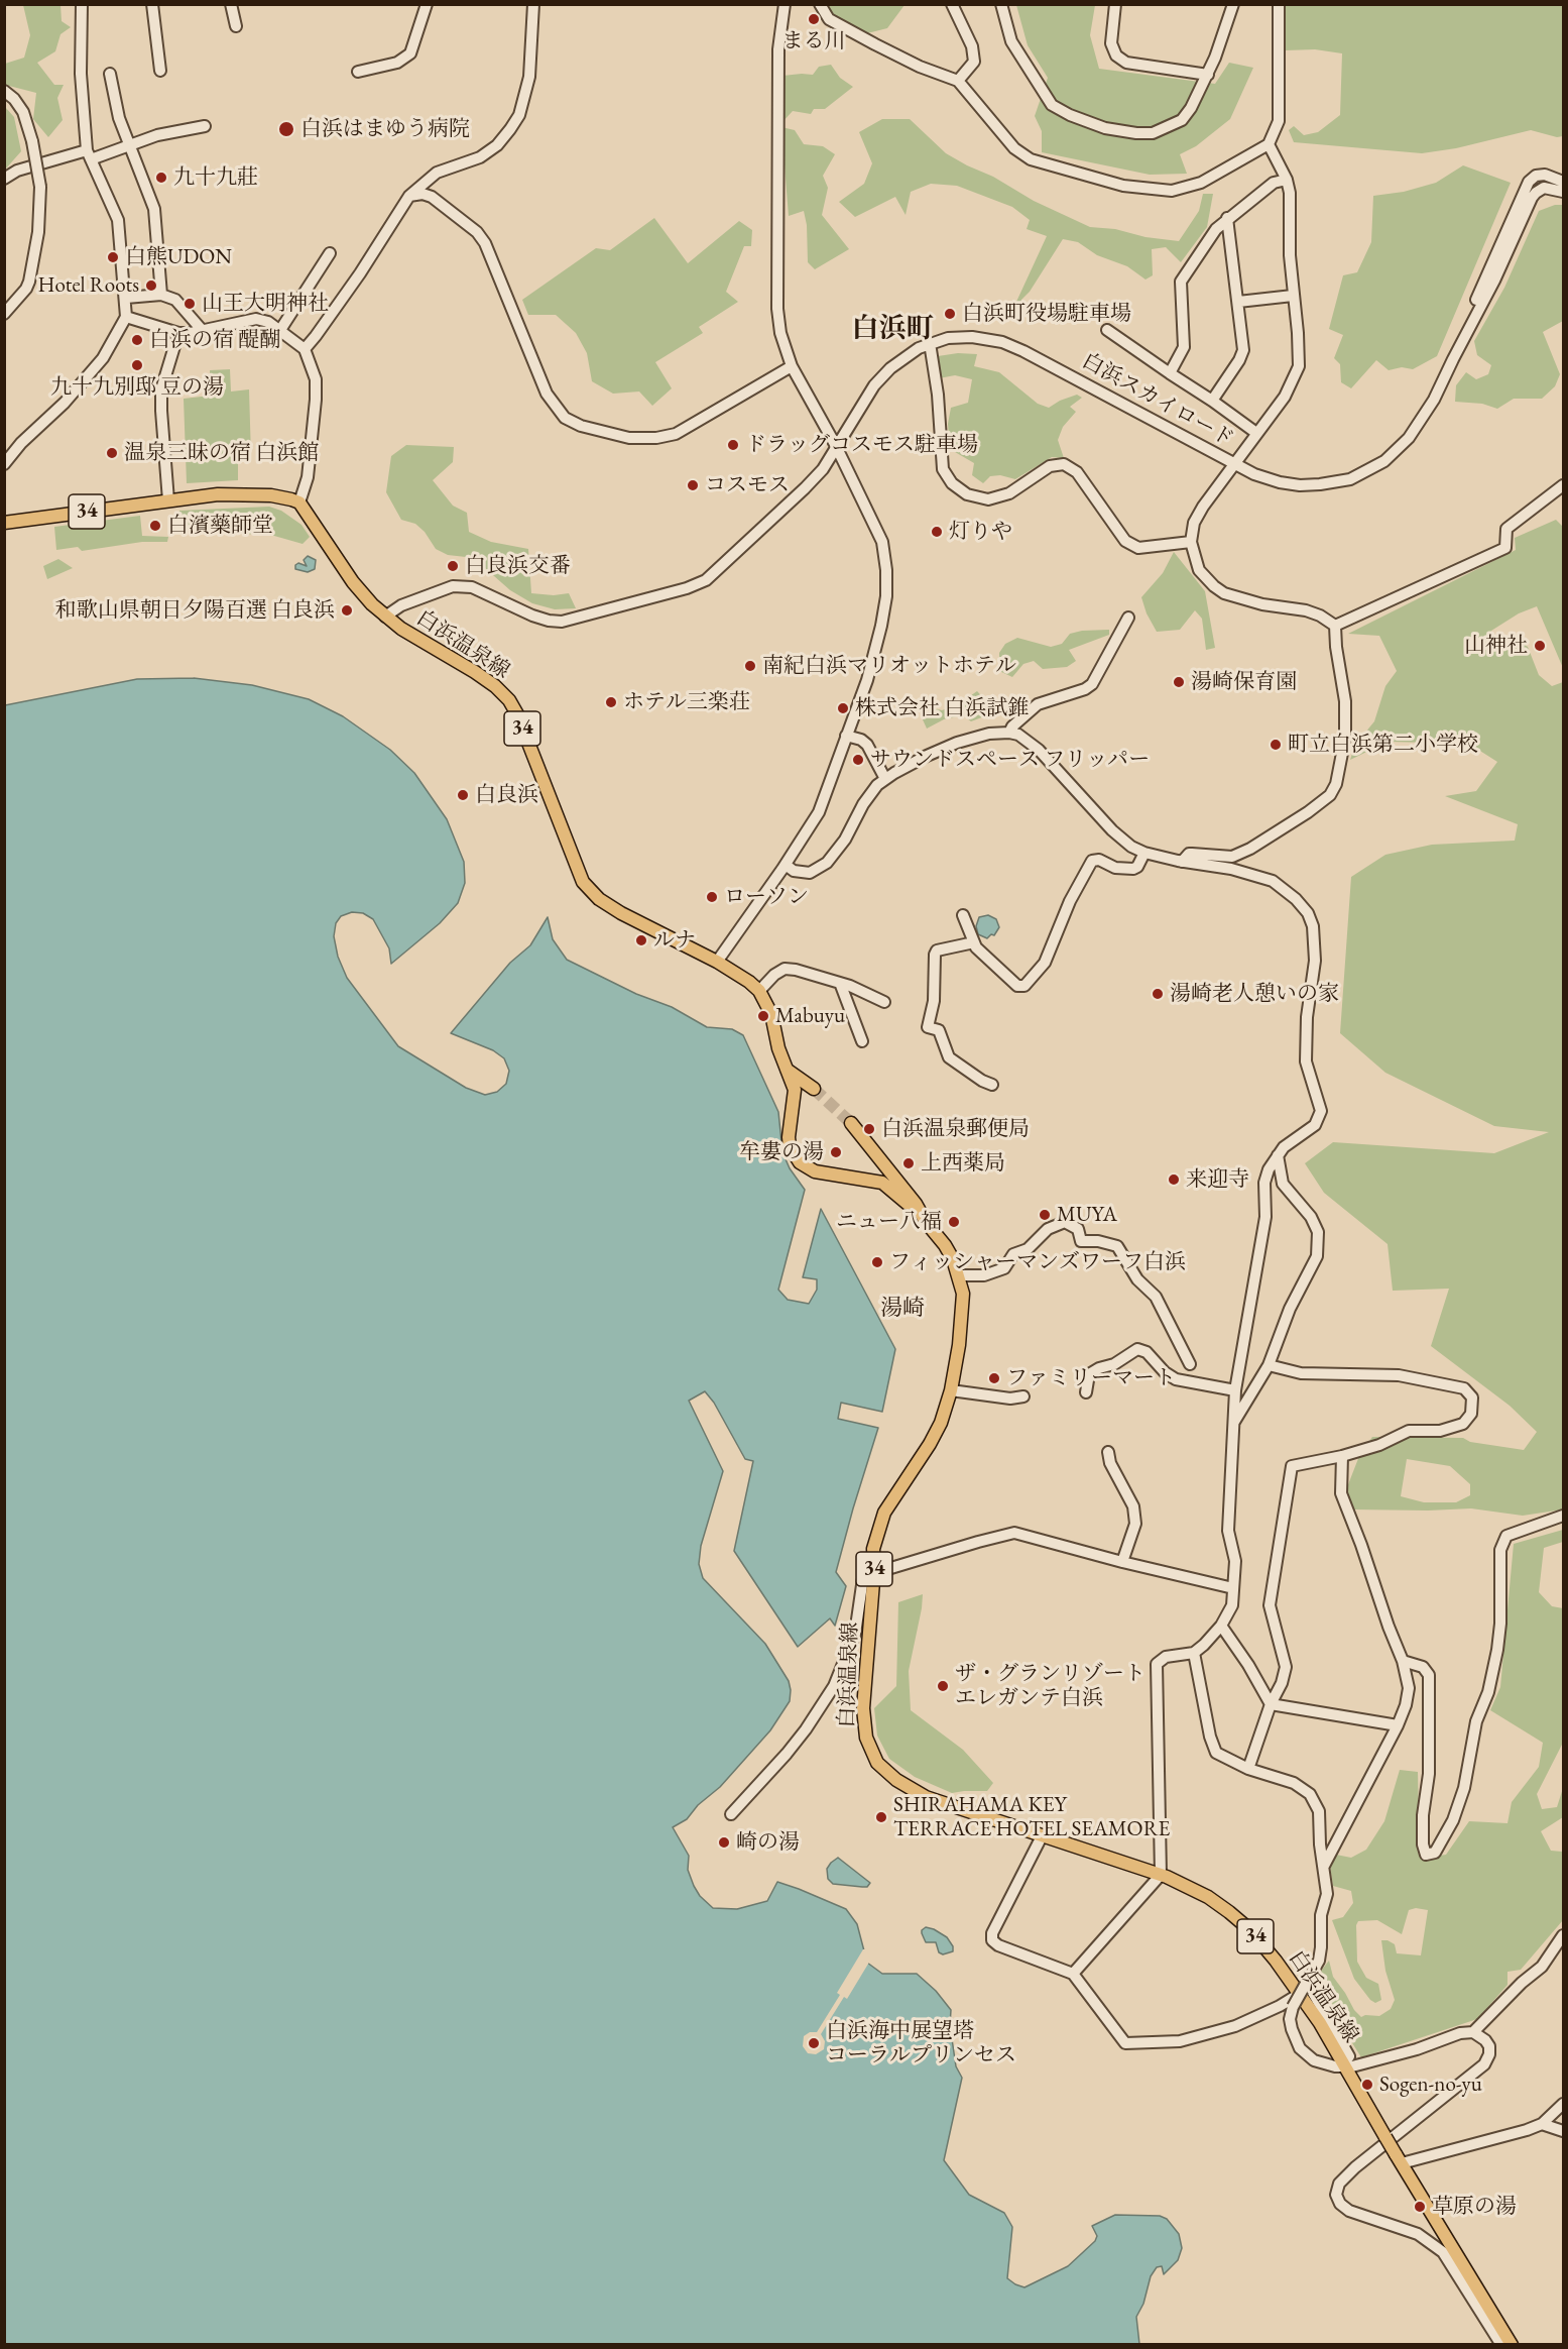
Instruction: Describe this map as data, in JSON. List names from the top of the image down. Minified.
{"streets":{"main road":["34","白浜温泉線"],"street":["白浜スカイロード"]},"crossings":[["白浜スカイロード","白浜温泉線"],["34","白浜温泉線"]],"districts":["白浜町","湯崎"],"places":["まる川","白浜はまゆう病院","九十九莊","白熊UDON","Hotel Roots","山王大明神社","白浜町役場駐車場","白浜の宿 醍醐","九十九別邸 豆の湯","ドラッグコスモス駐車場","温泉三昧の宿 白浜館","コスモス","白濱藥師堂","灯りや","白良浜交番","和歌山県朝日夕陽百選 白良浜","山神社","南紀白浜マリオットホテル","湯崎保育園","ホテル三楽荘","株式会社 白浜試錐","町立白浜第二小学校","サウンドスペース フリッパー","白良浜","ローソン","ルナ","湯崎老人憩いの家","Mabuyu","白浜温泉郵便局","牟婁の湯","上西薬局","来迎寺","MUYA","ニュー八福","フィッシャーマンズワーフ白浜","ファミリーマート","ザ・グランリゾート エレガンテ白浜","SHIRAHAMA KEY TERRACE HOTEL SEAMORE","崎の湯","白浜海中展望塔 コーラルプリンセス","Sogen-no-yu","草原の湯"]}
